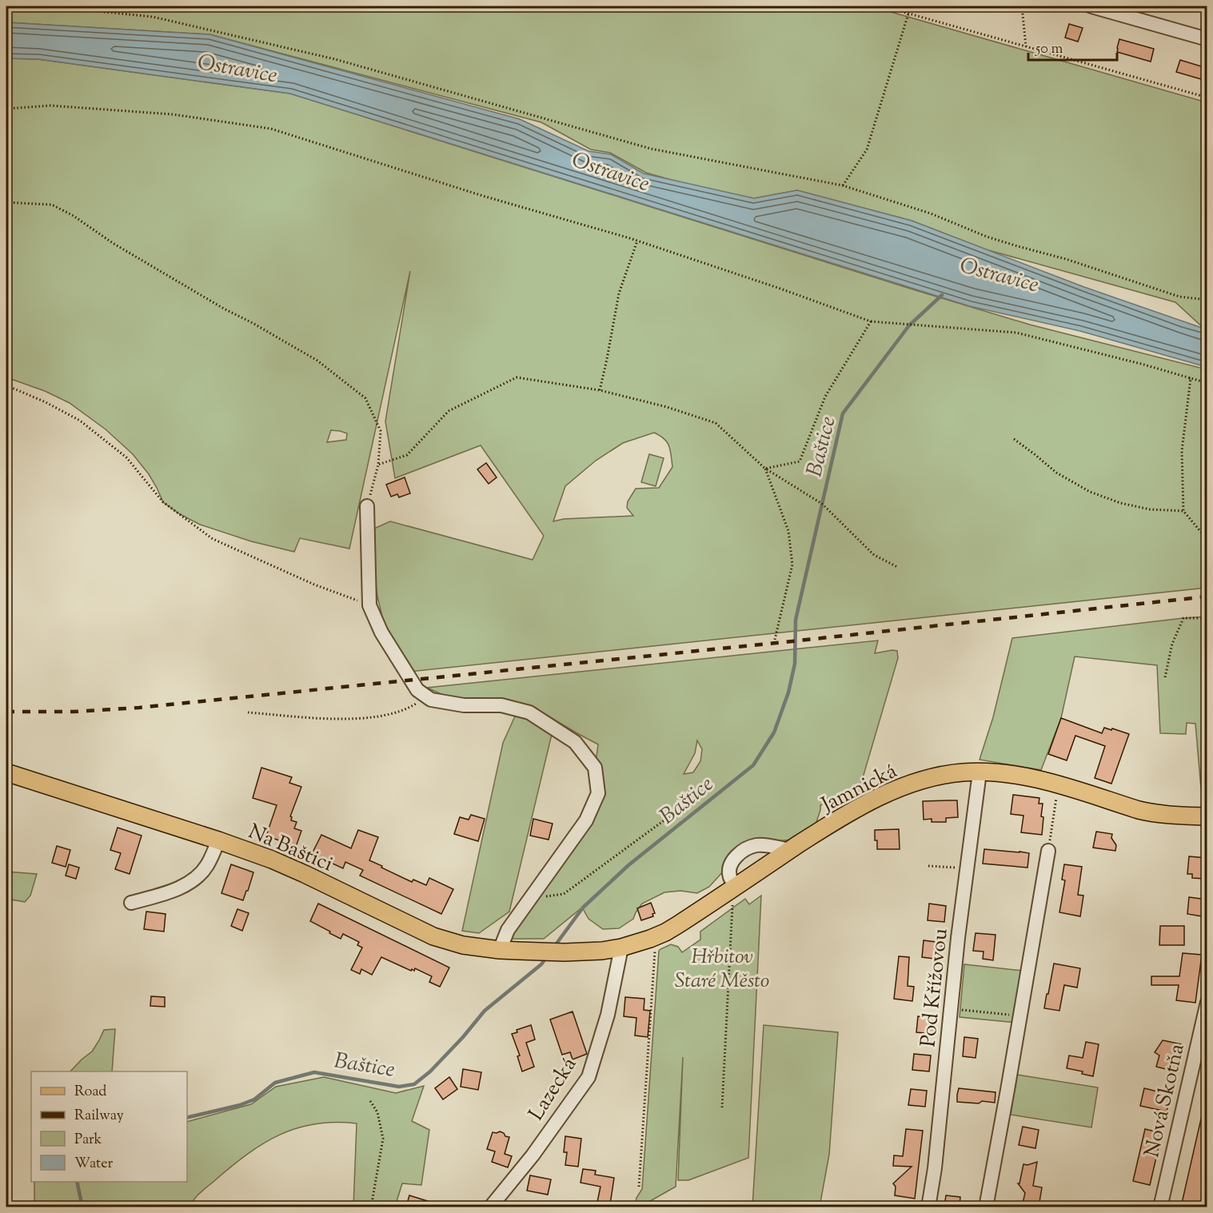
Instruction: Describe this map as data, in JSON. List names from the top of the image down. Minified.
{"streets":{"main road":["Jamnická","Na Baštici"],"street":["Pod Křížovou","Lazecká","Nová Skotňa"]},"crossings":[["Jamnická","Na Baštici"],["Jamnická","Pod Křížovou"],["Jamnická","Lazecká"]],"water":["Ostravice","Baštice"],"parks":["Hřbitov Staré Město"],"legend":["Road","Railway","Park","Water"],"scale_bar":"50 m"}
